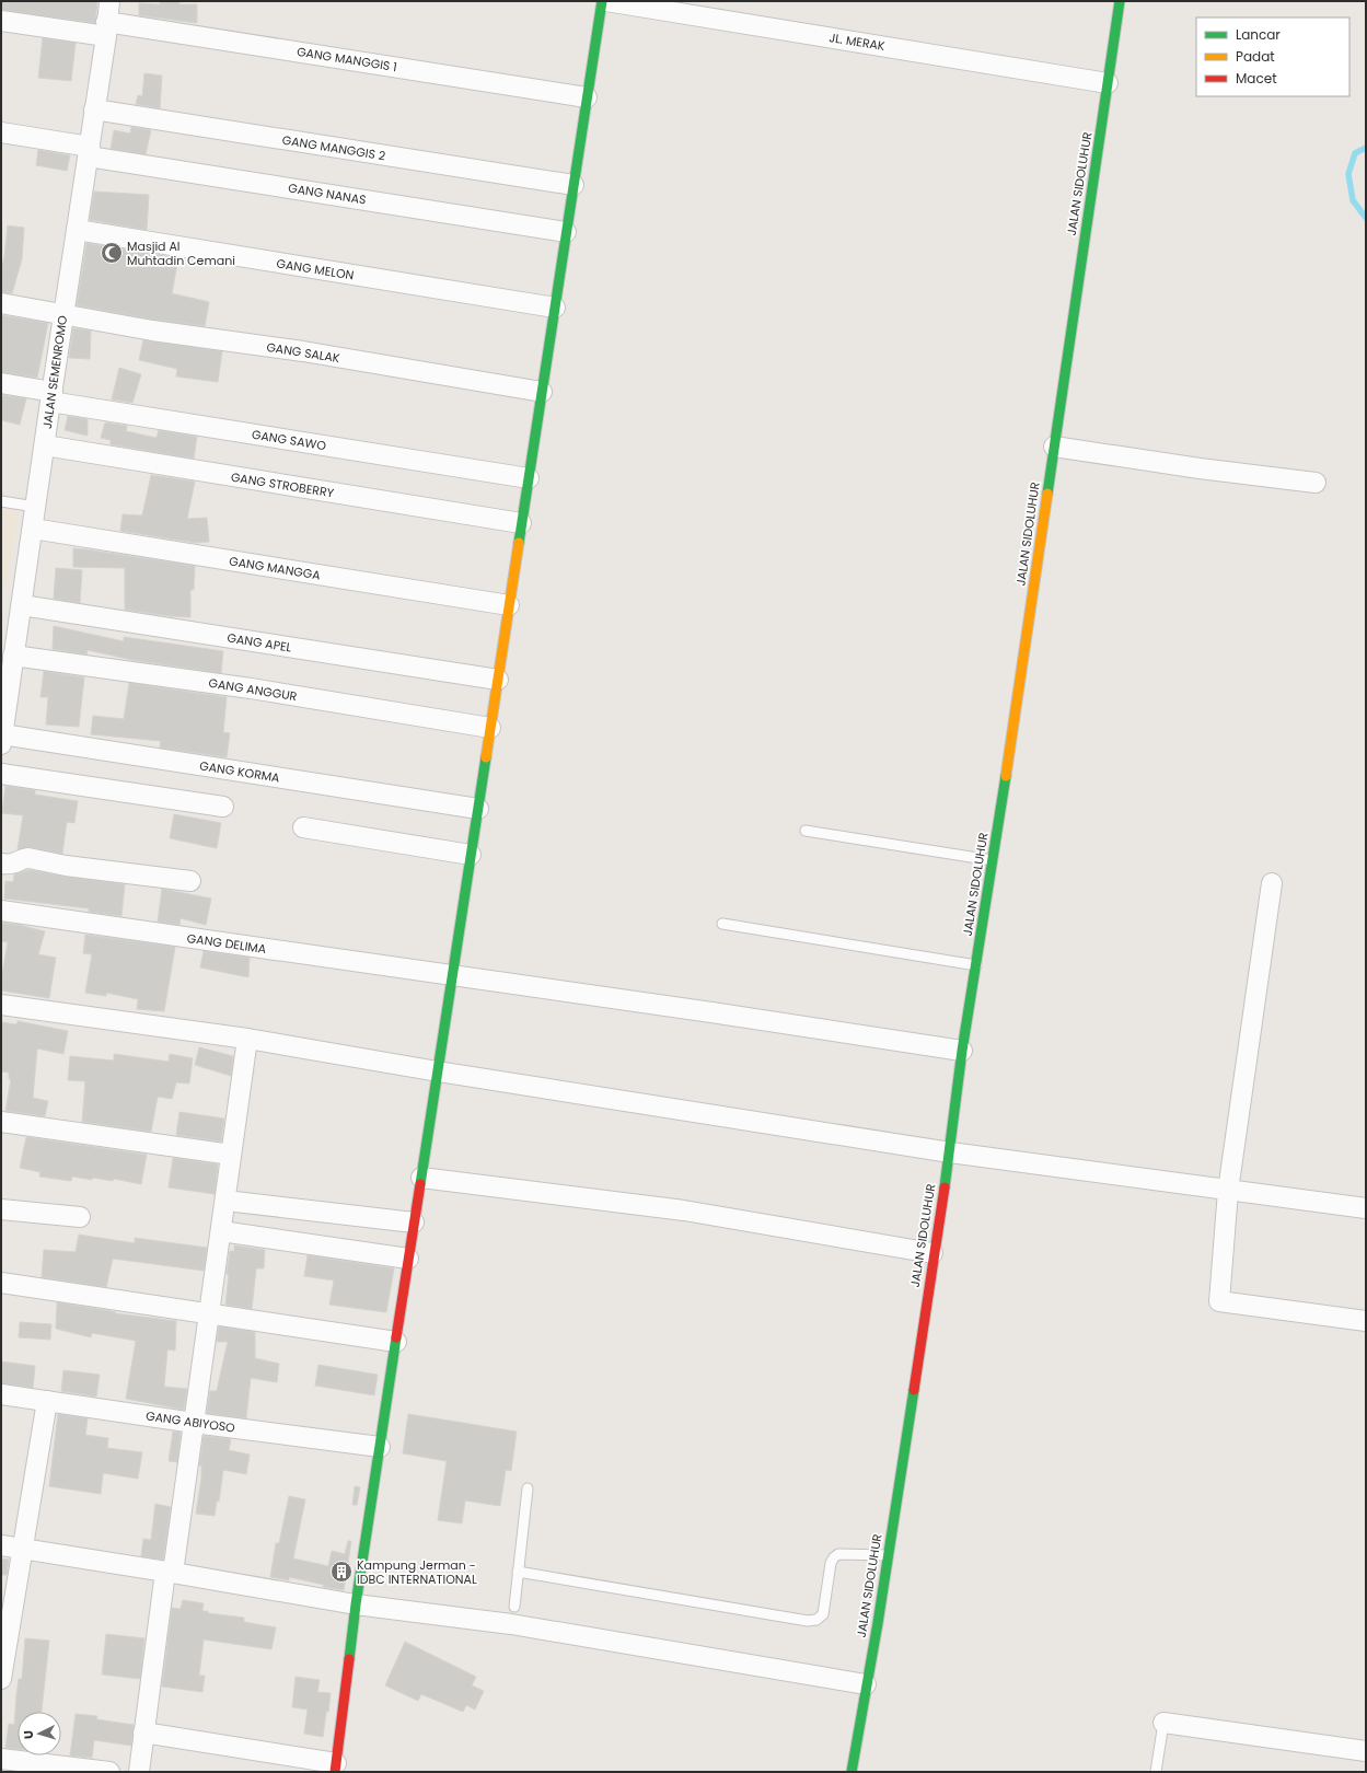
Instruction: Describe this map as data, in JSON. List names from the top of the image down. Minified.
{"streets":{"street":["JL. MERAK","GANG MANGGIS 1","GANG MANGGIS 2","JALAN SIDOLUHUR","GANG NANAS","GANG MELON","GANG SALAK","JALAN SEMENROMO","GANG SAWO","GANG STROBERRY","GANG MANGGA","GANG APEL","GANG ANGGUR","GANG KORMA","GANG DELIMA","GANG ABIYOSO"]},"crossings":[["JL. MERAK","JALAN SIDOLUHUR"],["GANG MANGGIS 1","JALAN SEMENROMO"],["GANG MANGGIS 2","JALAN SEMENROMO"],["JALAN SIDOLUHUR","GANG DELIMA"],["GANG NANAS","JALAN SEMENROMO"],["GANG MELON","JALAN SEMENROMO"],["GANG SALAK","JALAN SEMENROMO"],["JALAN SEMENROMO","GANG SAWO"],["JALAN SEMENROMO","GANG STROBERRY"],["JALAN SEMENROMO","GANG MANGGA"],["JALAN SEMENROMO","GANG APEL"],["JALAN SEMENROMO","GANG ANGGUR"],["JALAN SEMENROMO","GANG KORMA"]],"places":{"mosque":["Masjid Al Muhtadin Cemani"],"building":["Kampung Jerman - IDBC INTERNATIONAL"]},"legend":["Lancar","Padat","Macet"],"north":"left"}
